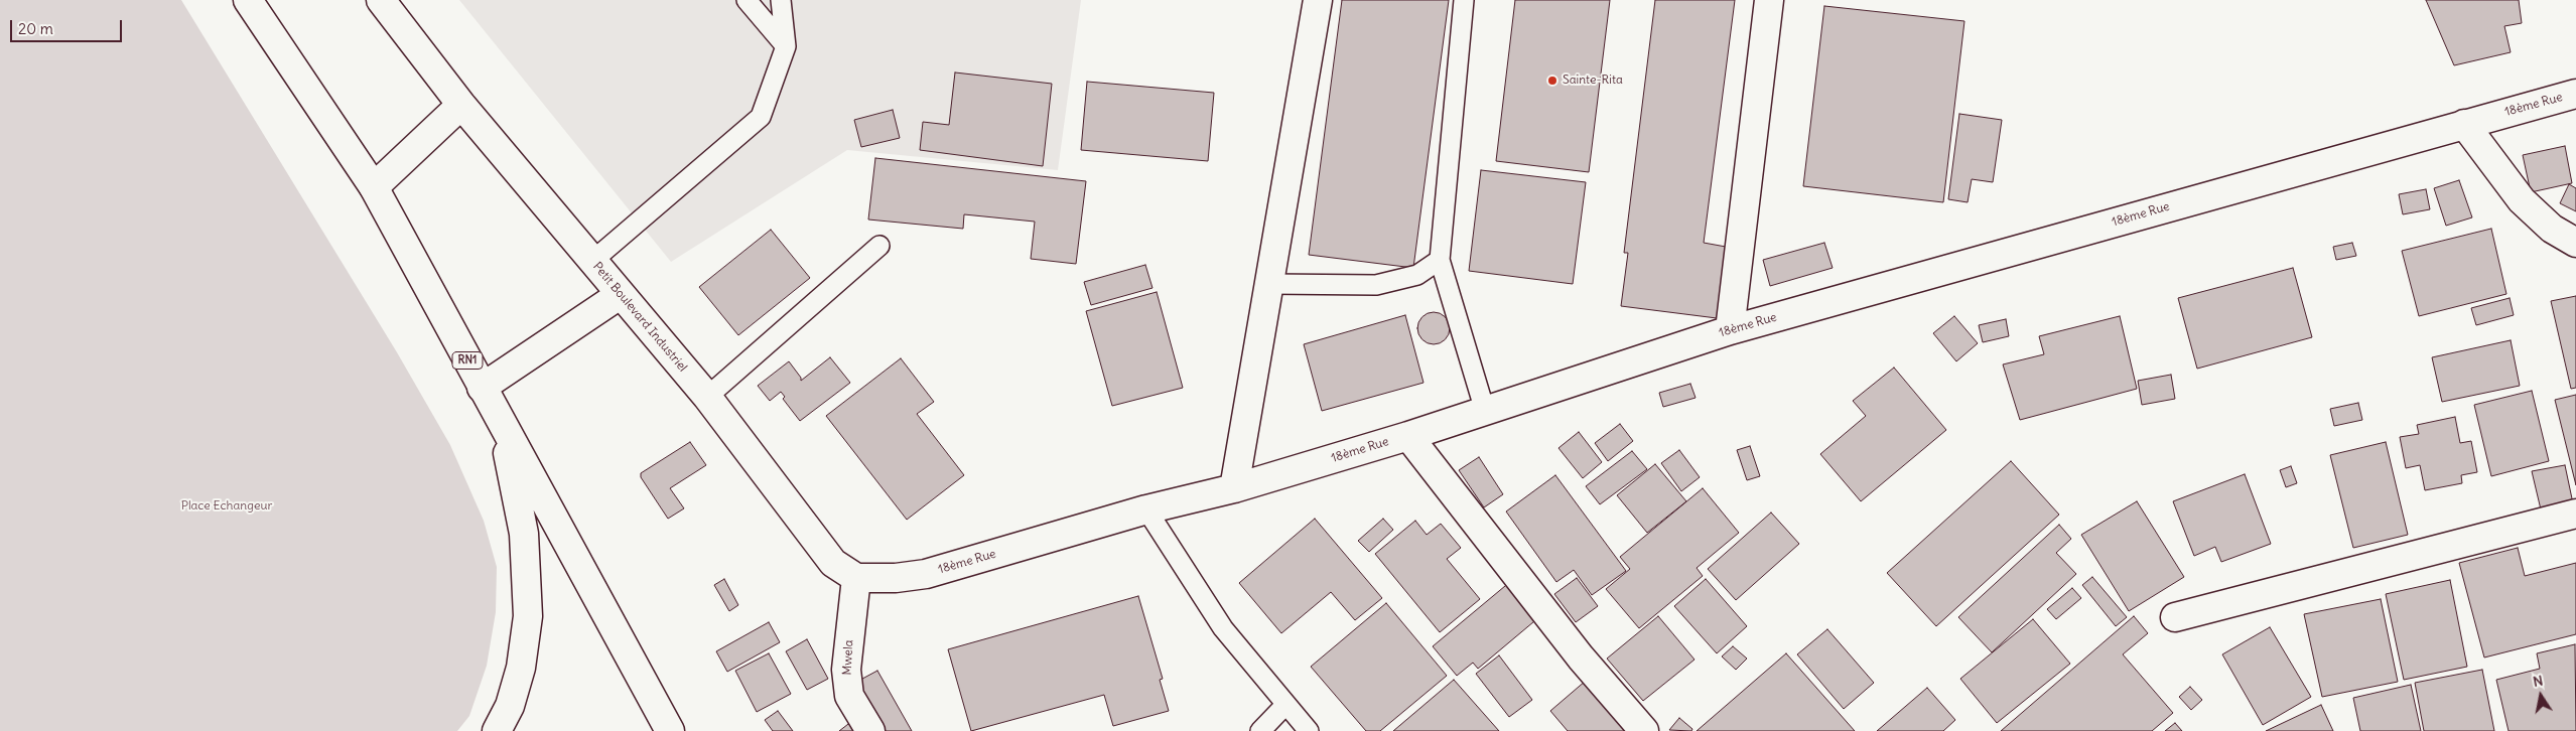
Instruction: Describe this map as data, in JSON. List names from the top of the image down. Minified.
{"streets":{"main road":["18ème Rue","Petit Boulevard Industriel","RN1","Mwela"]},"crossings":[["18ème Rue","Petit Boulevard Industriel"],["18ème Rue","Mwela"],["Petit Boulevard Industriel","Mwela"]],"parks":["Place Echangeur"],"places":["Sainte-Rita"],"scale_bar":"20 m","north":"top"}
